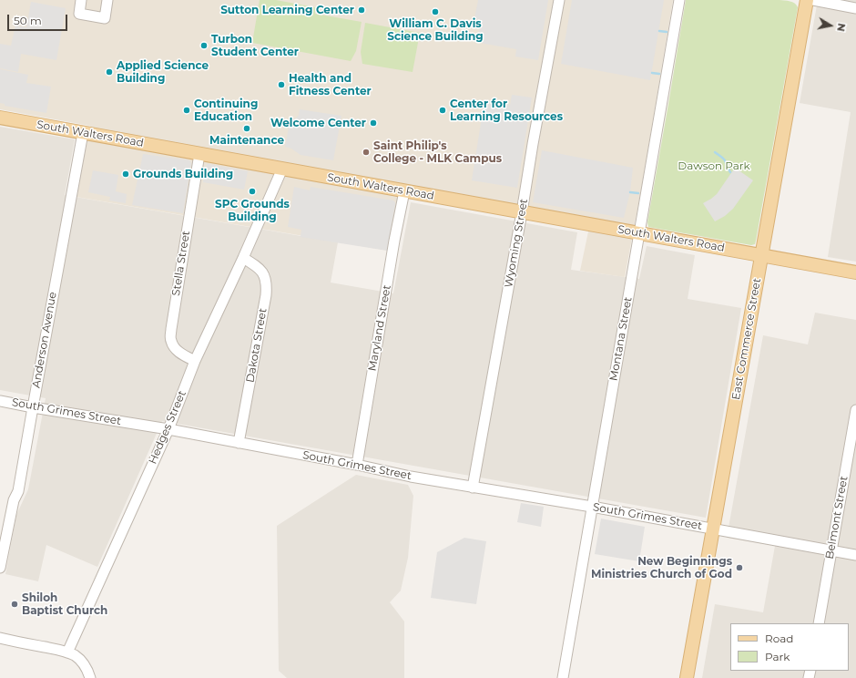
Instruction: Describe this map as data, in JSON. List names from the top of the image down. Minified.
{"streets":{"main road":["South Walters Road","East Commerce Street"],"street":["Wyoming Street","Stella Street","Maryland Street","Montana Street","Anderson Avenue","Dakota Street","South Grimes Street","Hedges Street","Belmont Street"]},"crossings":[["South Walters Road","Wyoming Street"],["South Walters Road","Stella Street"],["South Walters Road","Maryland Street"],["South Walters Road","Montana Street"],["South Walters Road","East Commerce Street"],["South Walters Road","Anderson Avenue"],["South Walters Road","Hedges Street"],["Wyoming Street","South Grimes Street"],["Stella Street","Hedges Street"],["Maryland Street","South Grimes Street"],["Montana Street","South Grimes Street"],["East Commerce Street","South Grimes Street"],["Anderson Avenue","South Grimes Street"],["Dakota Street","South Grimes Street"],["Dakota Street","Hedges Street"],["South Grimes Street","Hedges Street"],["South Grimes Street","Belmont Street"]],"parks":["Dawson Park"],"places":["Sutton Learning Center","William C. Davis Science Building","Turbon Student Center","Applied Science Building","Health and Fitness Center","Continuing Education","Center for Learning Resources","Welcome Center","Maintenance","Saint Philip's College - MLK Campus","Grounds Building","SPC Grounds Building","New Beginnings Ministries Church of God","Shiloh Baptist Church"],"legend":["Road","Park"],"scale_bar":"50 m","north":"right"}
